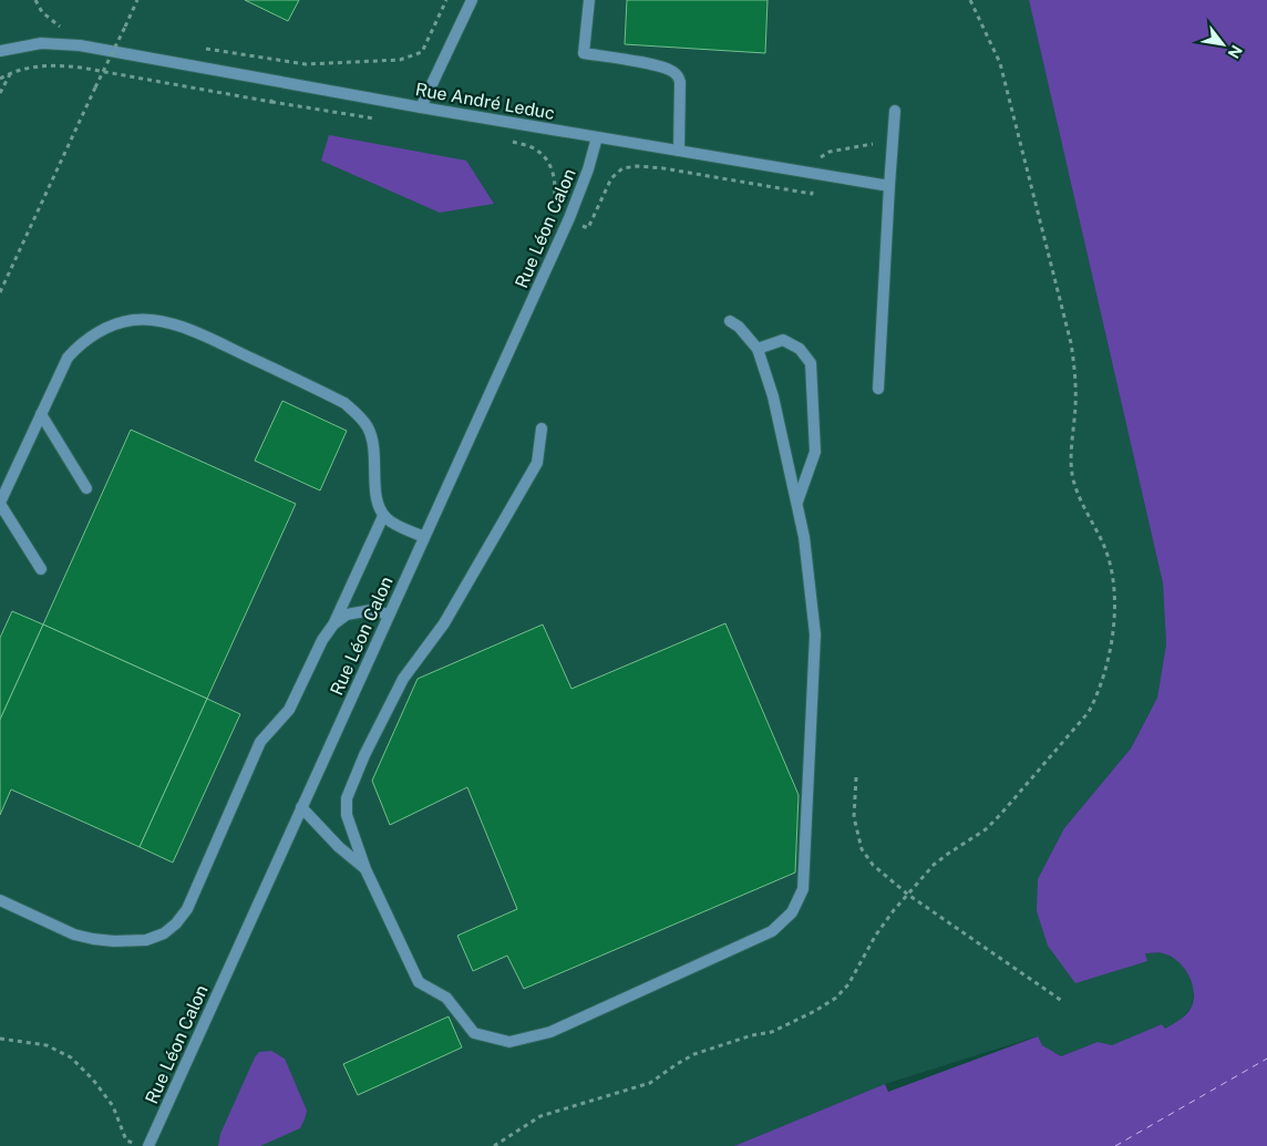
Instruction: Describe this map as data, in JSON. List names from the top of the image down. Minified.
{"streets":{"street":["Rue André Leduc","Rue Léon Calon"]},"crossings":[["Rue André Leduc","Rue Léon Calon"]],"north":"bottom right"}
